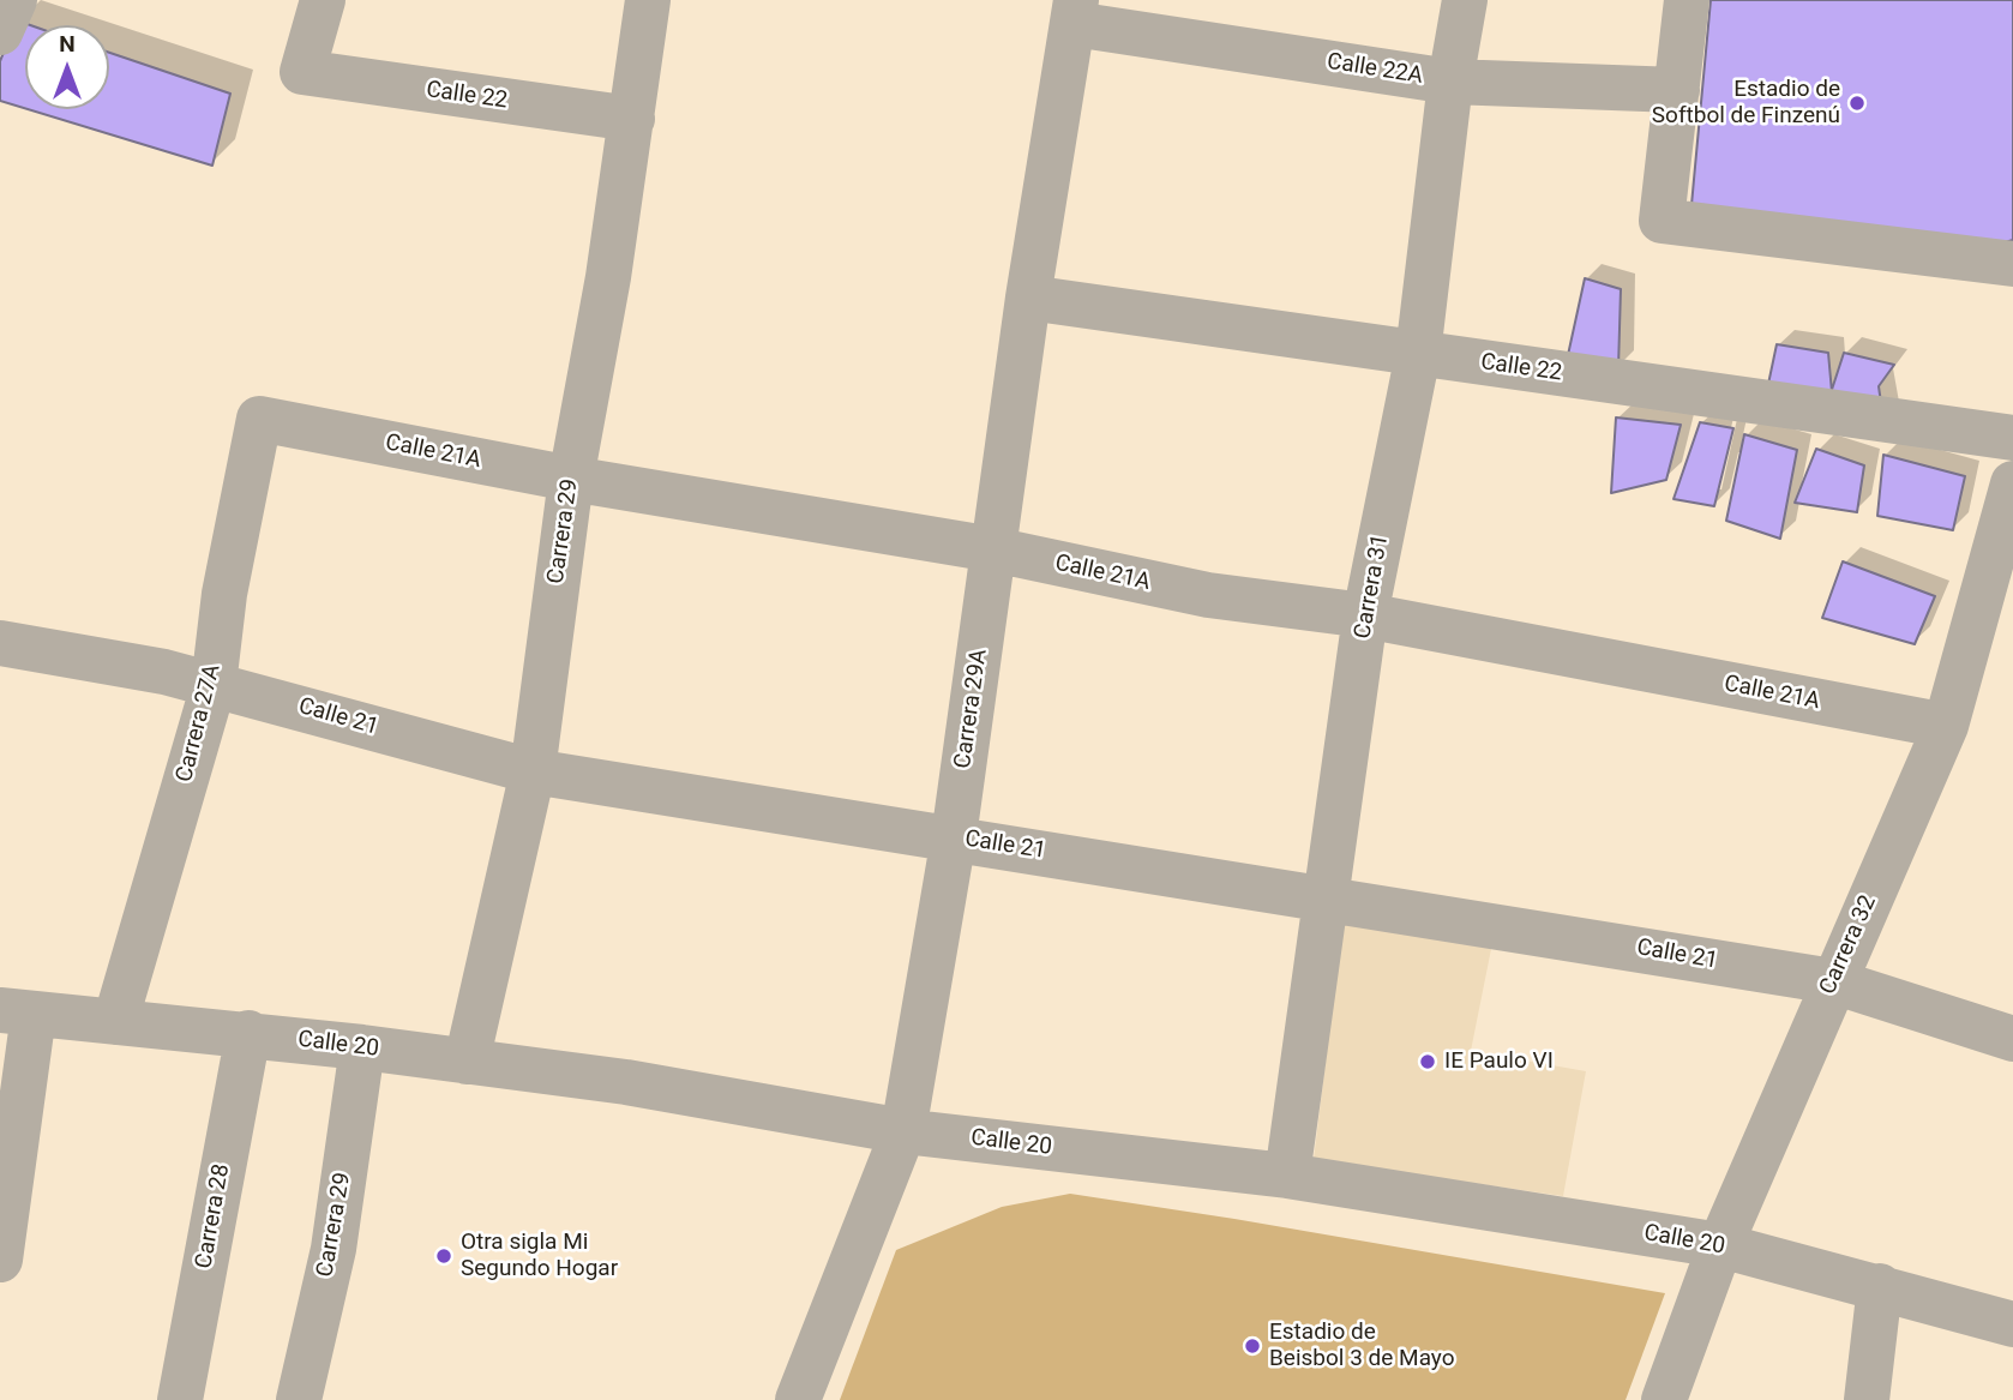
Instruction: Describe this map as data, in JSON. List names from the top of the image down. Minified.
{"streets":{"street":["Calle 22A","Calle 22","Calle 21A","Carrera 29","Carrera 31","Carrera 29A","Calle 21","Carrera 27A","Carrera 32","Calle 20","Carrera 28"]},"crossings":[["Calle 22A","Carrera 31"],["Calle 22A","Carrera 29A"],["Calle 22","Carrera 29"],["Calle 22","Carrera 31"],["Calle 22","Carrera 29A"],["Calle 21A","Carrera 29"],["Calle 21A","Carrera 31"],["Calle 21A","Carrera 29A"],["Calle 21A","Carrera 27A"],["Calle 21A","Carrera 32"],["Carrera 29","Calle 21"],["Carrera 29","Calle 20"],["Carrera 31","Calle 21"],["Carrera 31","Calle 20"],["Carrera 29A","Calle 21"],["Carrera 29A","Calle 20"],["Calle 21","Carrera 27A"],["Calle 21","Carrera 32"],["Carrera 27A","Calle 20"],["Carrera 32","Calle 20"],["Calle 20","Carrera 28"]],"places":["Estadio de Softbol de Finzenú","IE Paulo VI","Otra sigla Mi Segundo Hogar","Estadio de Beisbol 3 de Mayo"],"north":"top"}
